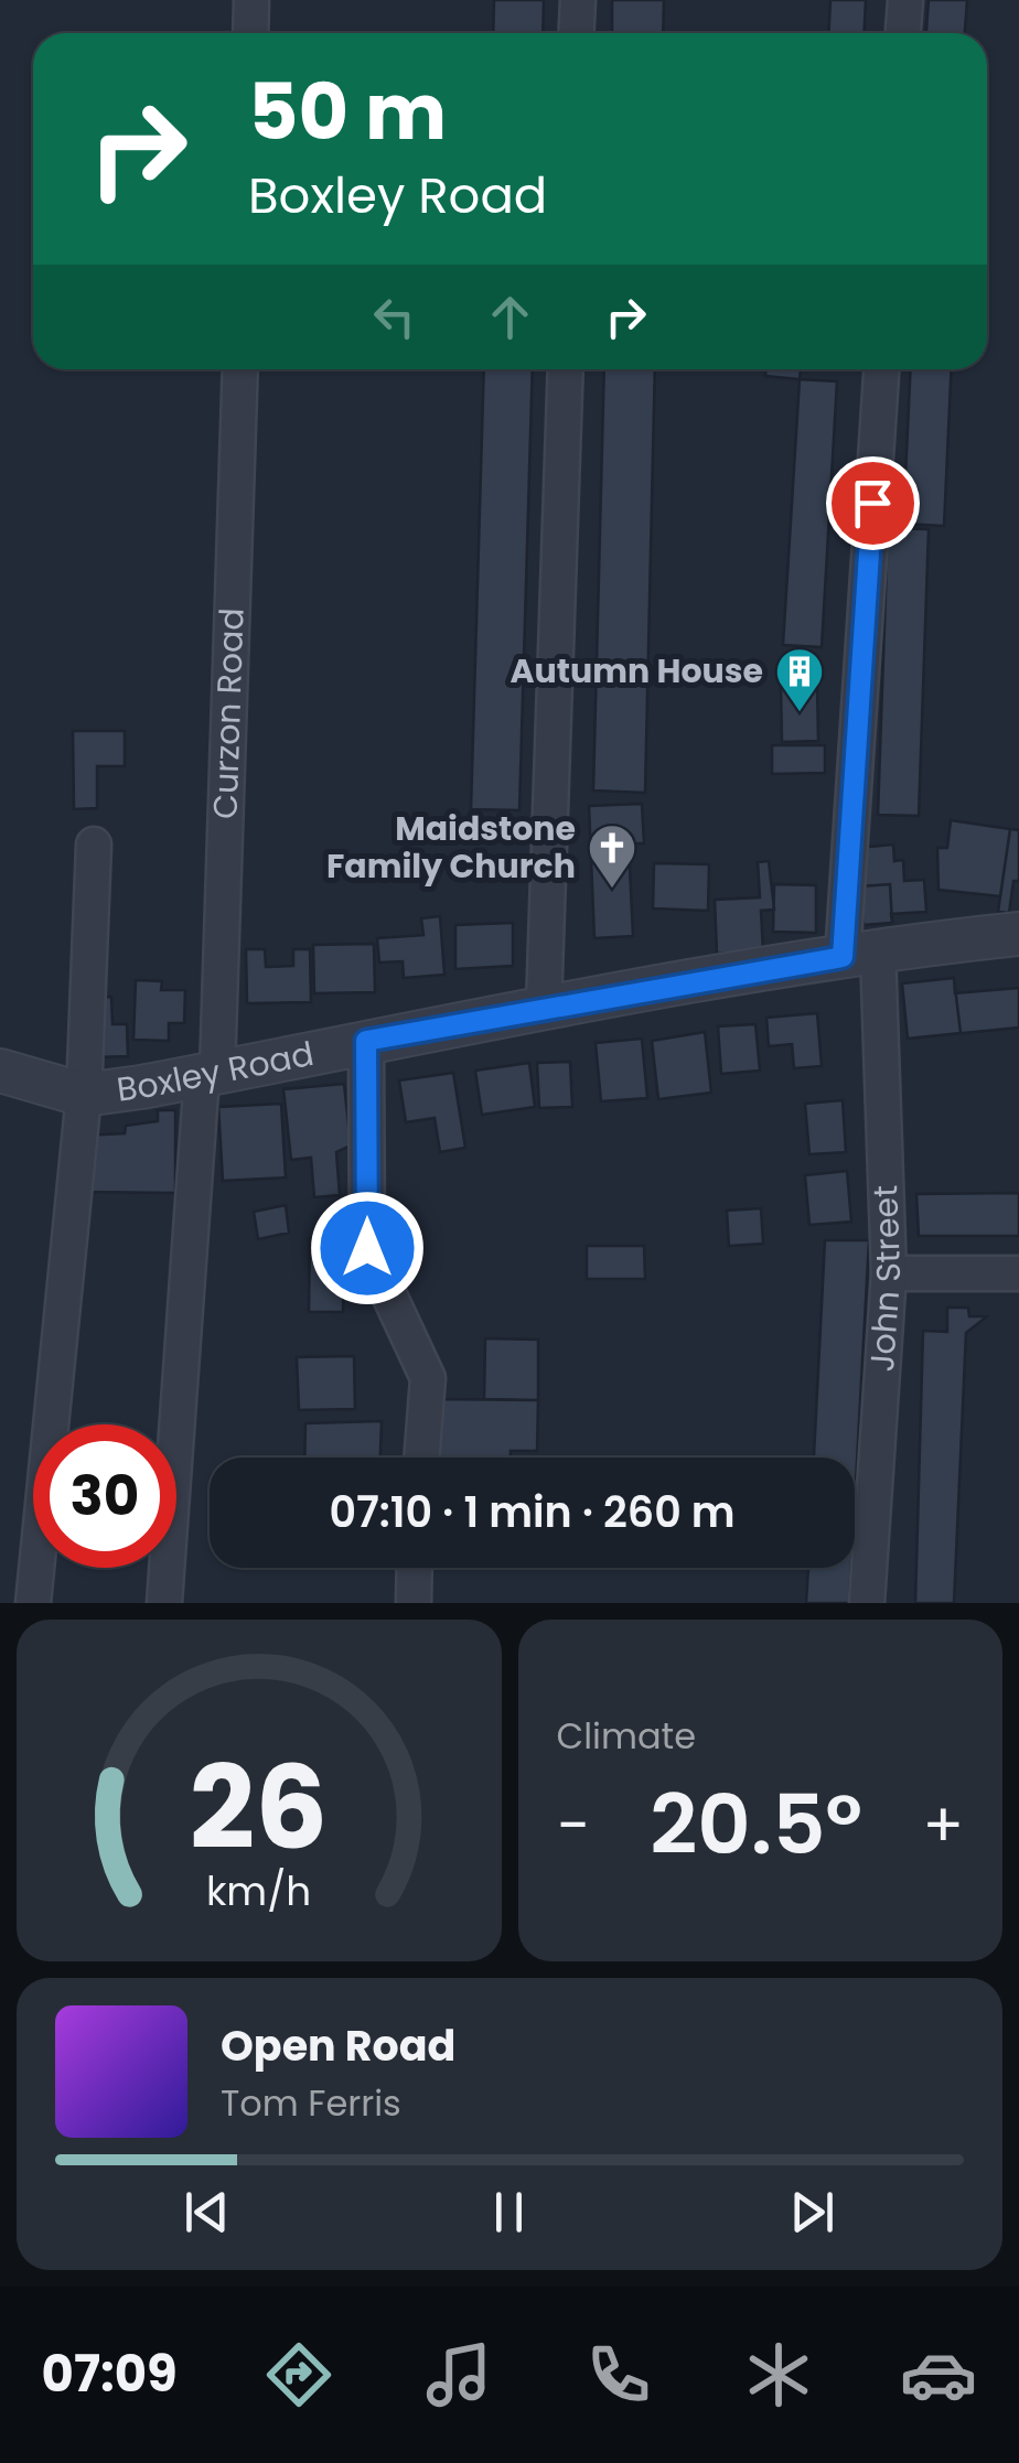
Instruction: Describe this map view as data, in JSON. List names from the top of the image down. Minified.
{"streets":{"street":["Curzon Road","Boxley Road","John Street"]},"crossings":[["Curzon Road","Boxley Road"],["Boxley Road","John Street"]],"places":{"building":["Autumn House"],"church":["Maidstone Family Church"]},"page":{"turn":["50 m","Boxley Road"],"limit":"30","trip":"07:10 · 1 min · 260 m","tile":"Climate","heat":["−","20.5°","+"],"song":["Open Road","Tom Ferris"],"tabs":"07:09","gauge":["26","km/h"]}}
